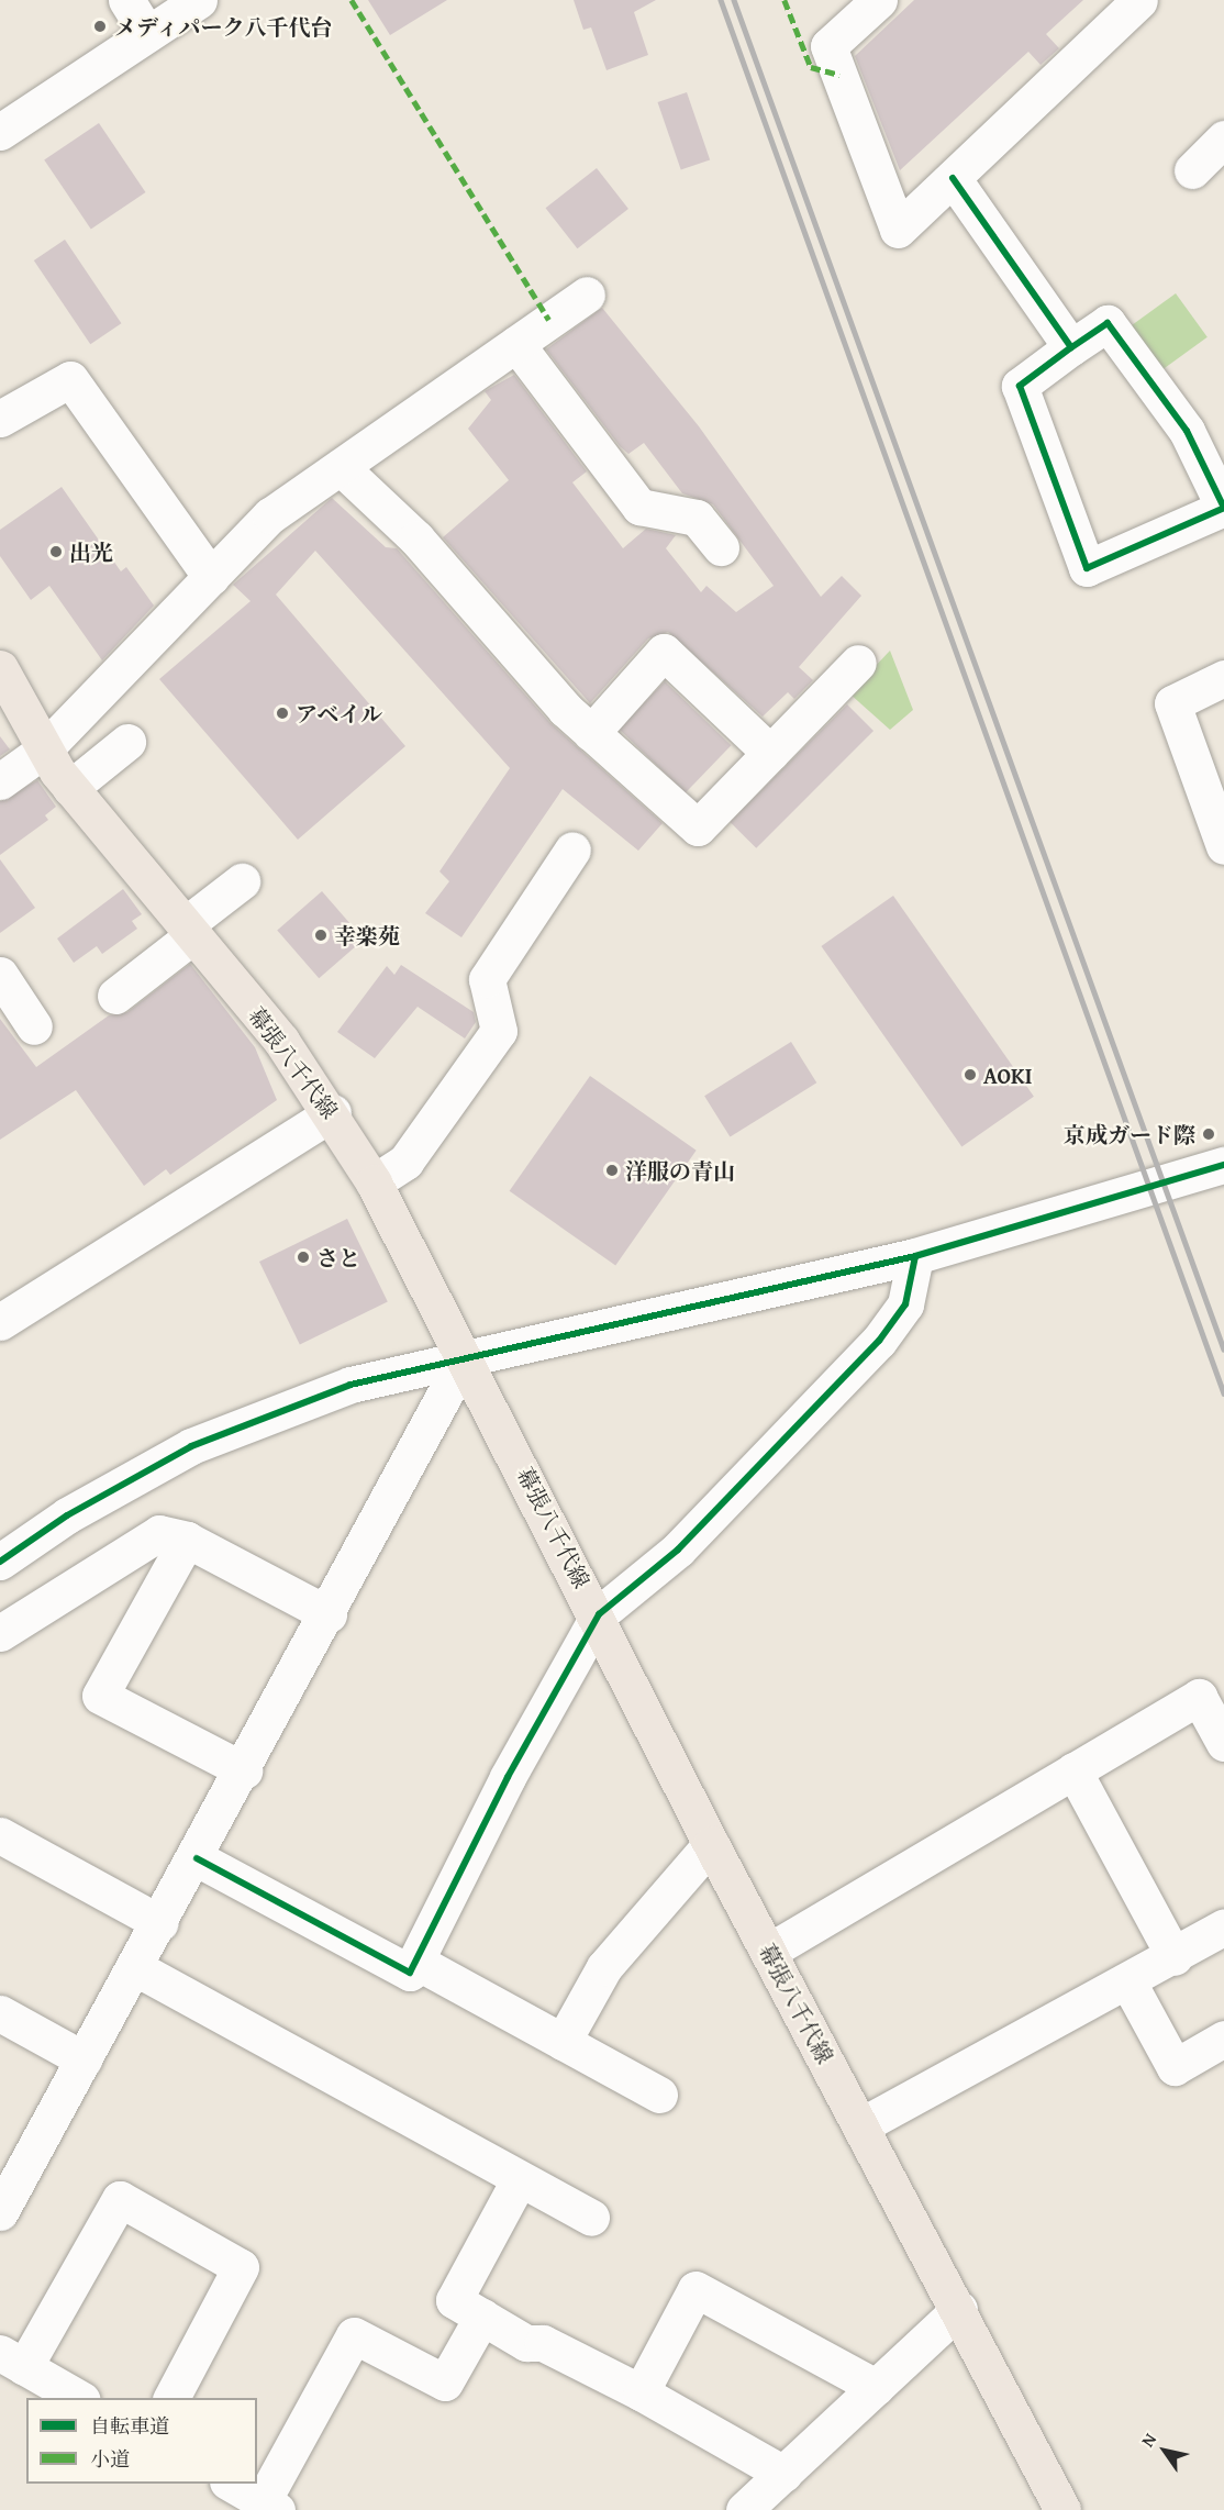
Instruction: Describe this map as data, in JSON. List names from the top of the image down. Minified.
{"streets":{"main road":["幕張八千代線"]},"places":["メディパーク八千代台","出光","アベイル","幸楽苑","AOKI","京成ガード際","洋服の青山","さと"],"legend":["自転車道","小道"],"north":"top left"}
